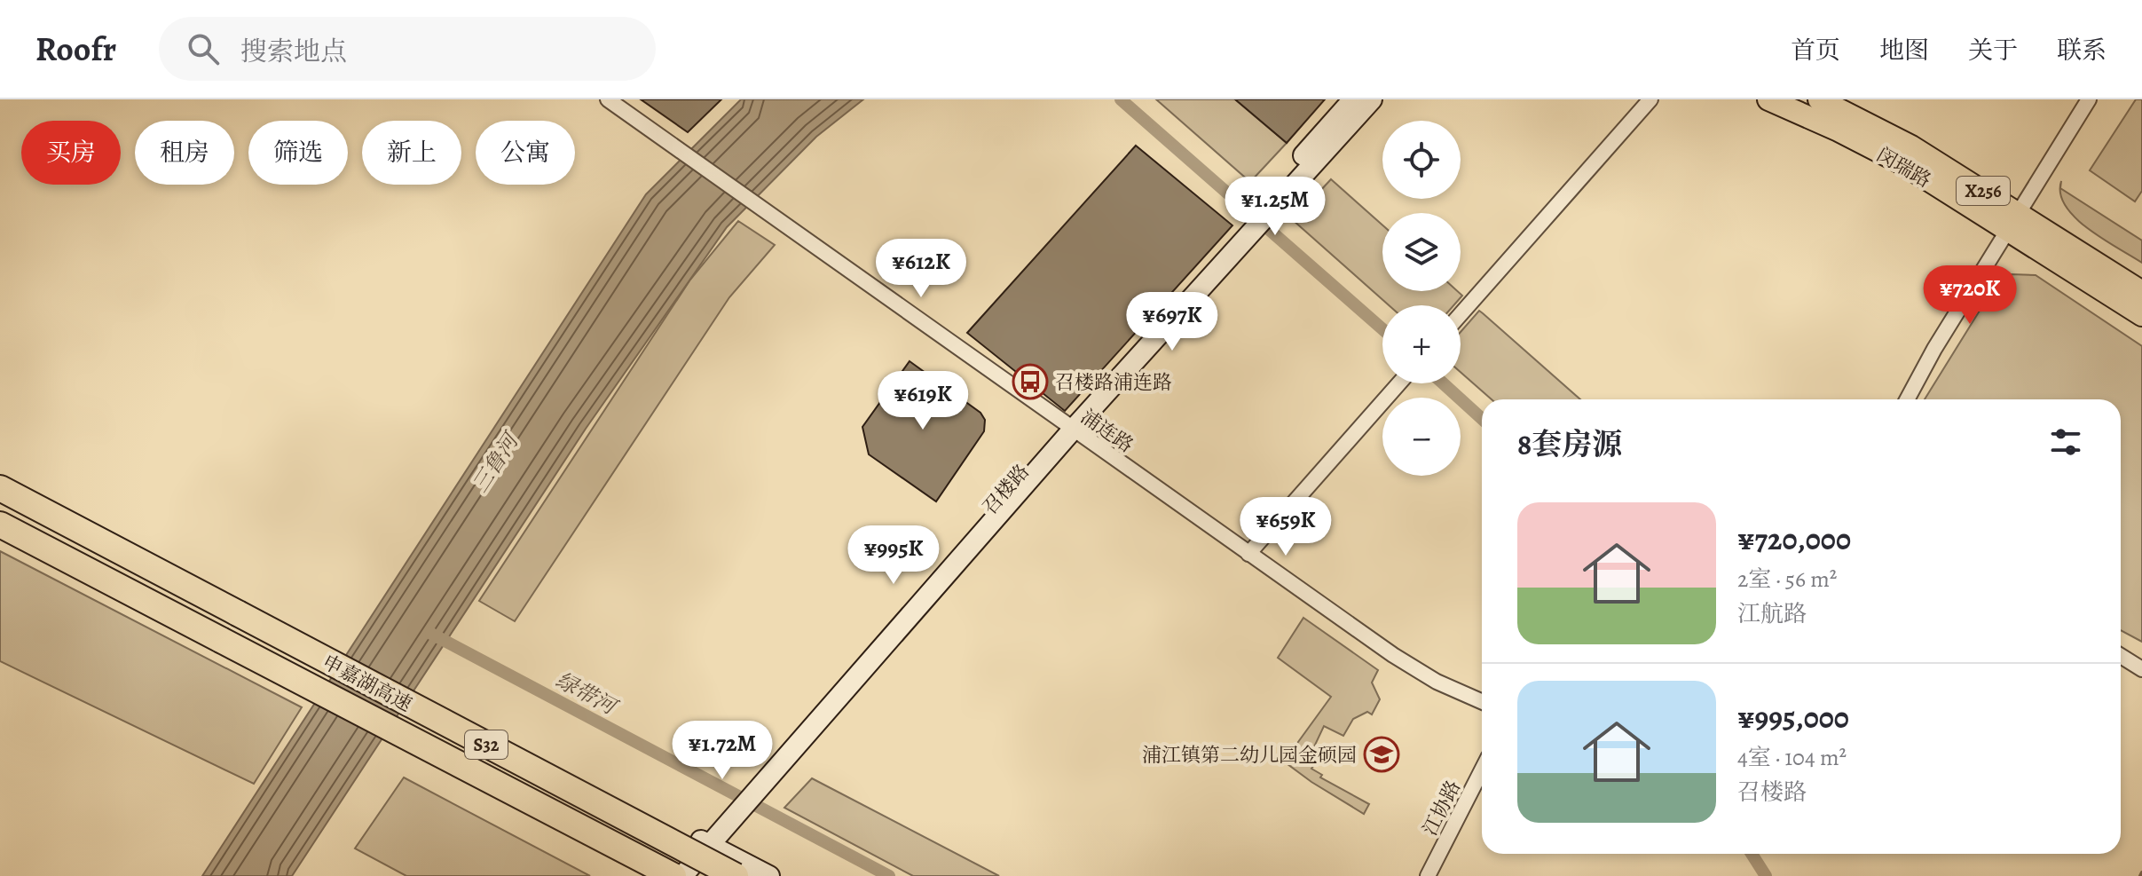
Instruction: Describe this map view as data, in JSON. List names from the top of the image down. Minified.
{"streets":{"highway":["申嘉湖高速","S32"],"main road":["闵瑞路","X256"],"street":["浦连路","召楼路","江协路"]},"crossings":[["浦连路","召楼路"]],"water":["三鲁河","绿带河"],"places":{"bus stop":["召楼路浦连路"],"school or university":["浦江镇第二幼儿园金硕园"]},"page":{"header":"Roofr","search":"搜索地点","nav":["首页","地图","关于","联系"],"map_buttons":["+","−"],"chip":["买房","租房","筛选","新上","公寓"],"price":["¥1.25M","¥612K","¥720K","¥697K","¥619K","¥659K","¥995K","¥1.72M"],"heading":"8套房源","list":[{"name":"¥720,000","note":"2室 · 56 m² · 江航路"},{"name":"¥995,000","note":"4室 · 104 m² · 召楼路"}]}}
